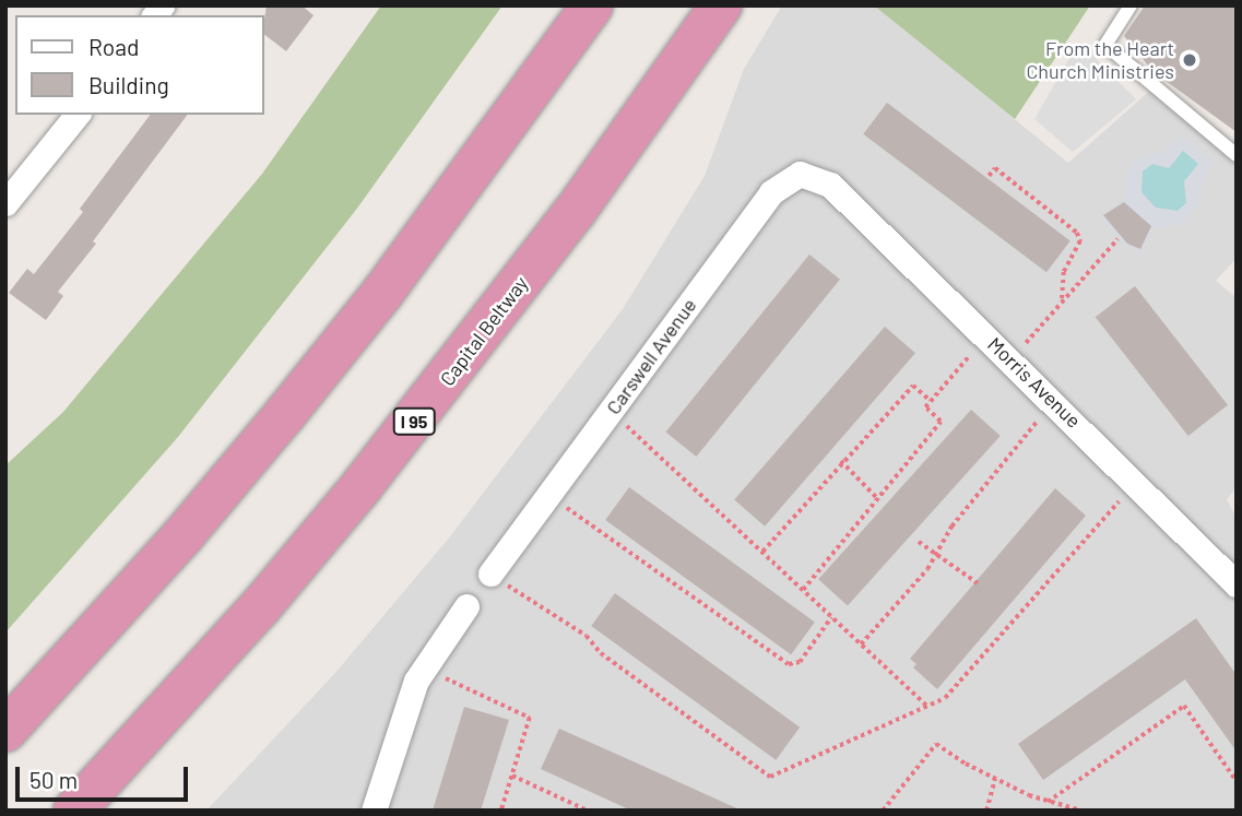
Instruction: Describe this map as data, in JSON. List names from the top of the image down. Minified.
{"streets":{"highway":["Capital Beltway","I 95"],"street":["Carswell Avenue","Morris Avenue"]},"crossings":[["Carswell Avenue","Morris Avenue"]],"places":["From the Heart Church Ministries"],"legend":["Road","Building"],"scale_bar":"50 m"}
